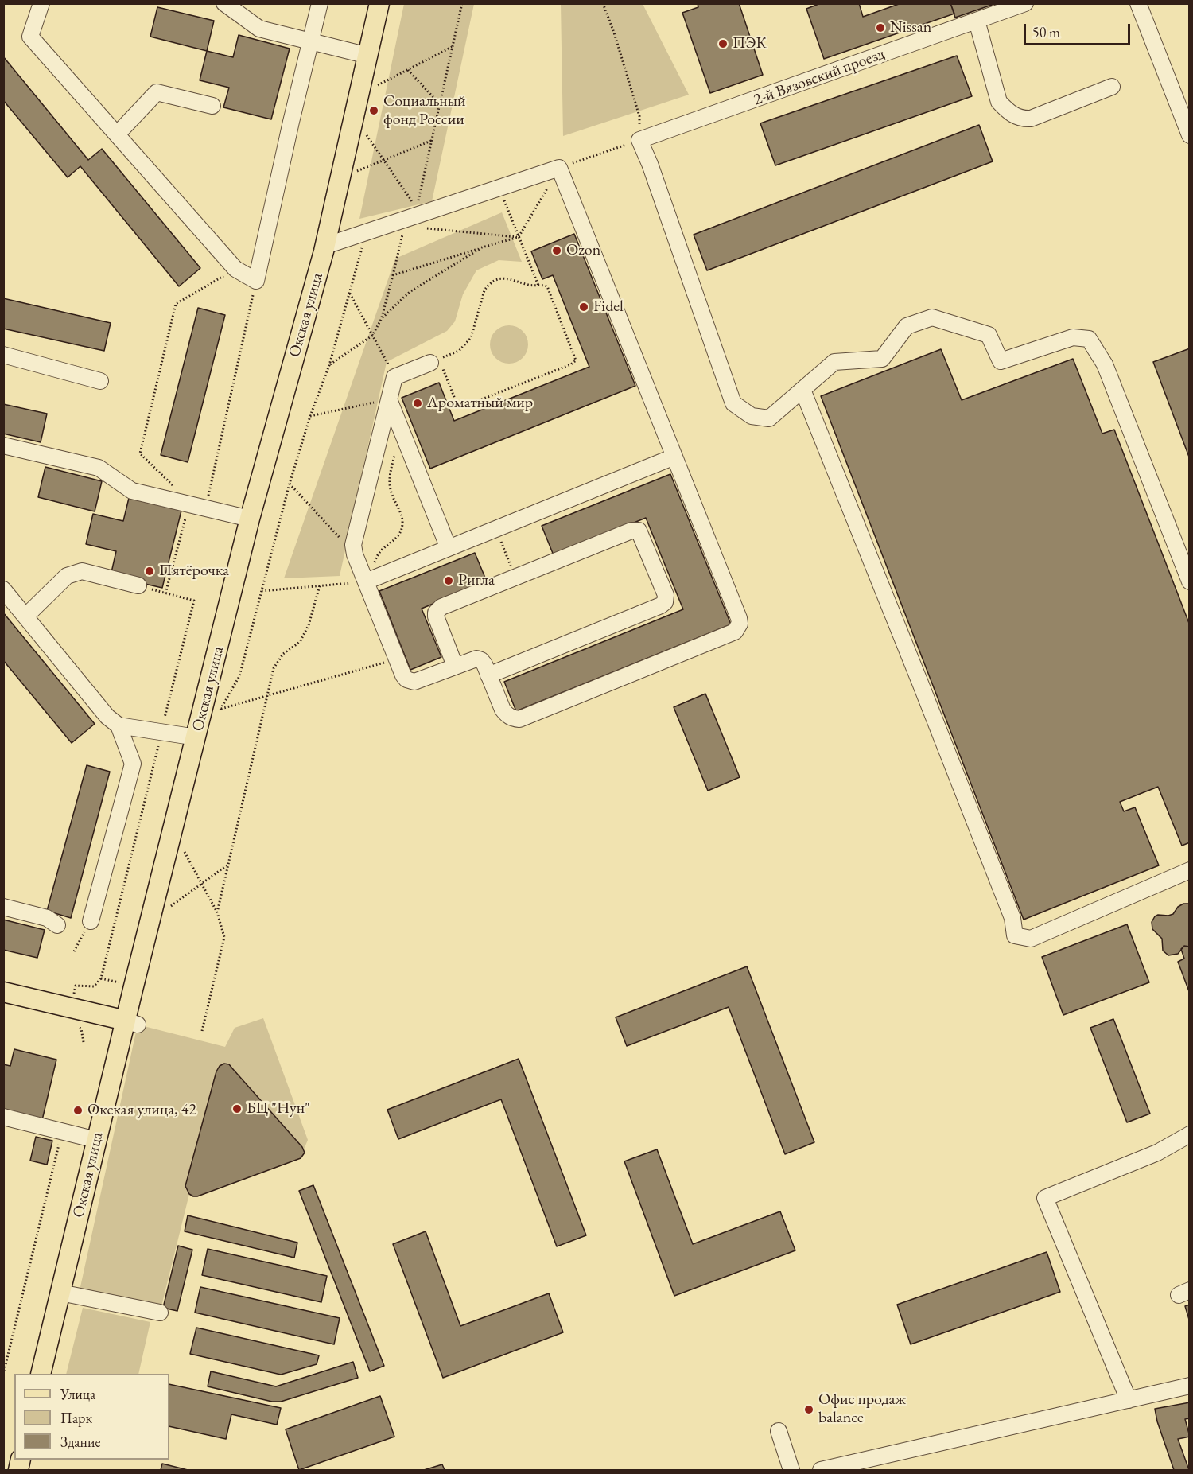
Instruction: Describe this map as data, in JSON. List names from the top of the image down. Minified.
{"streets":{"main road":["Окская улица"],"street":["2-й Вязовский проезд"]},"places":["Nissan","ПЭК","Социальный фонд России","Ozon","Fidel","Ароматный мир","Пятёрочка","Ригла","БЦ \"Нун\"","Окская улица, 42","Офис продаж balance"],"legend":["Улица","Парк","Здание"],"scale_bar":"50 m"}
